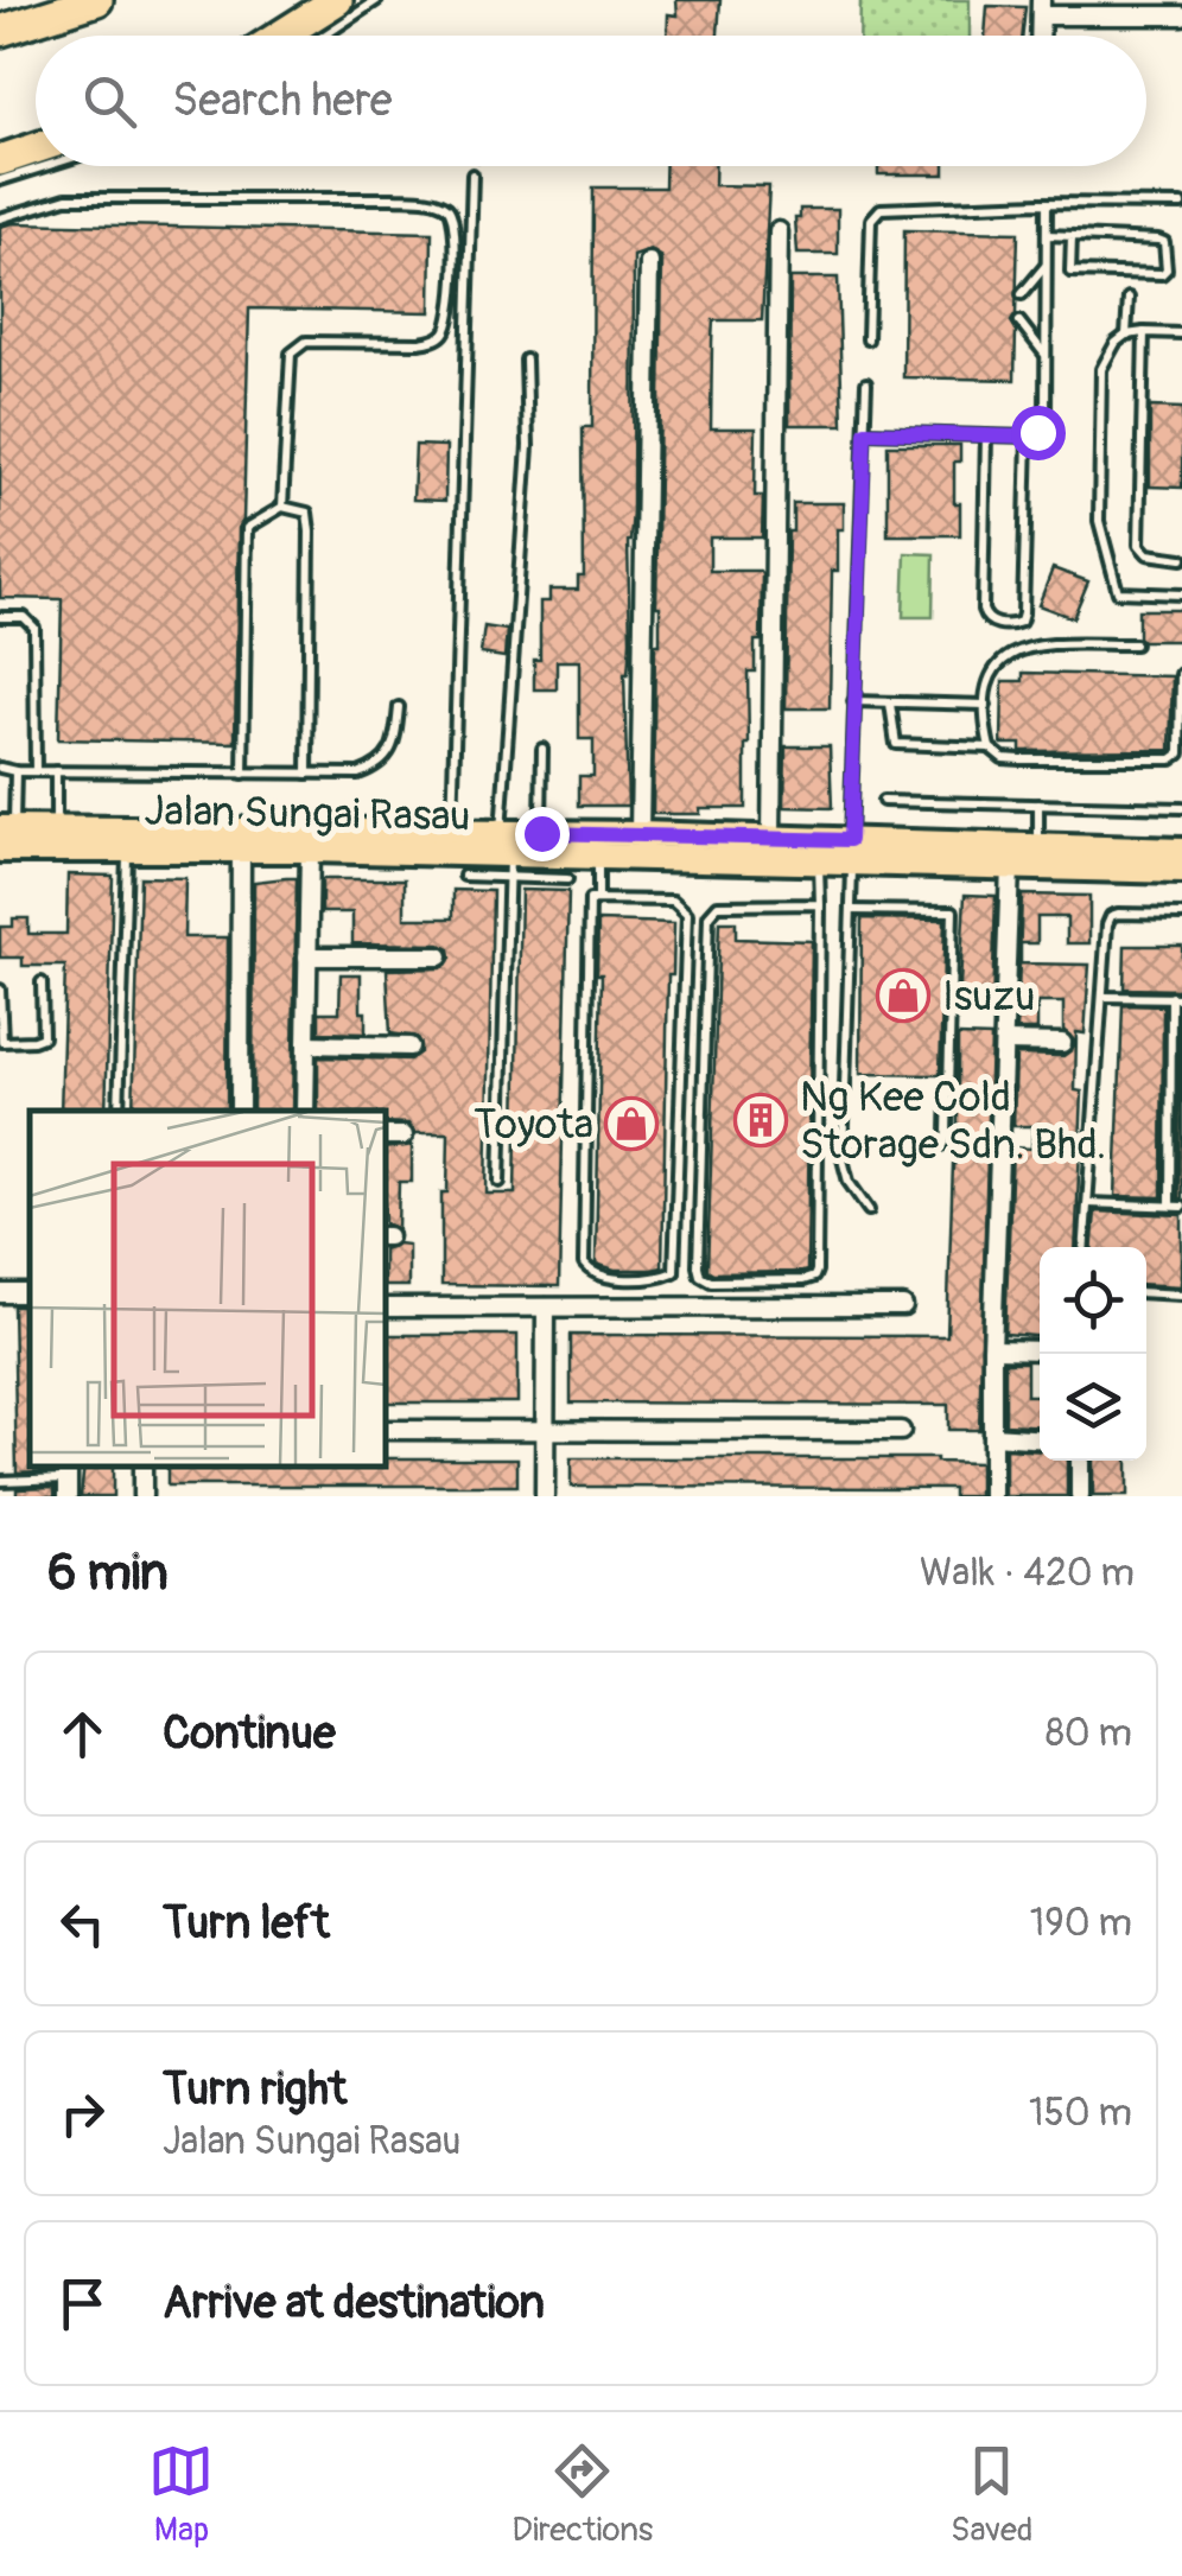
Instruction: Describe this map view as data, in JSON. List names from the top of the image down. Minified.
{"streets":{"main road":["Jalan Sungai Rasau"]},"places":{"shop":["Isuzu","Toyota"],"building":["Ng Kee Cold Storage Sdn. Bhd."]},"page":{"search":"Search here","heading":["6 min","Walk · 420 m"],"list":[["Continue","80 m"],["Turn left","190 m"],["Turn right","Jalan Sungai Rasau","150 m"],"Arrive at destination"],"nav":["Map","Directions","Saved"]}}
